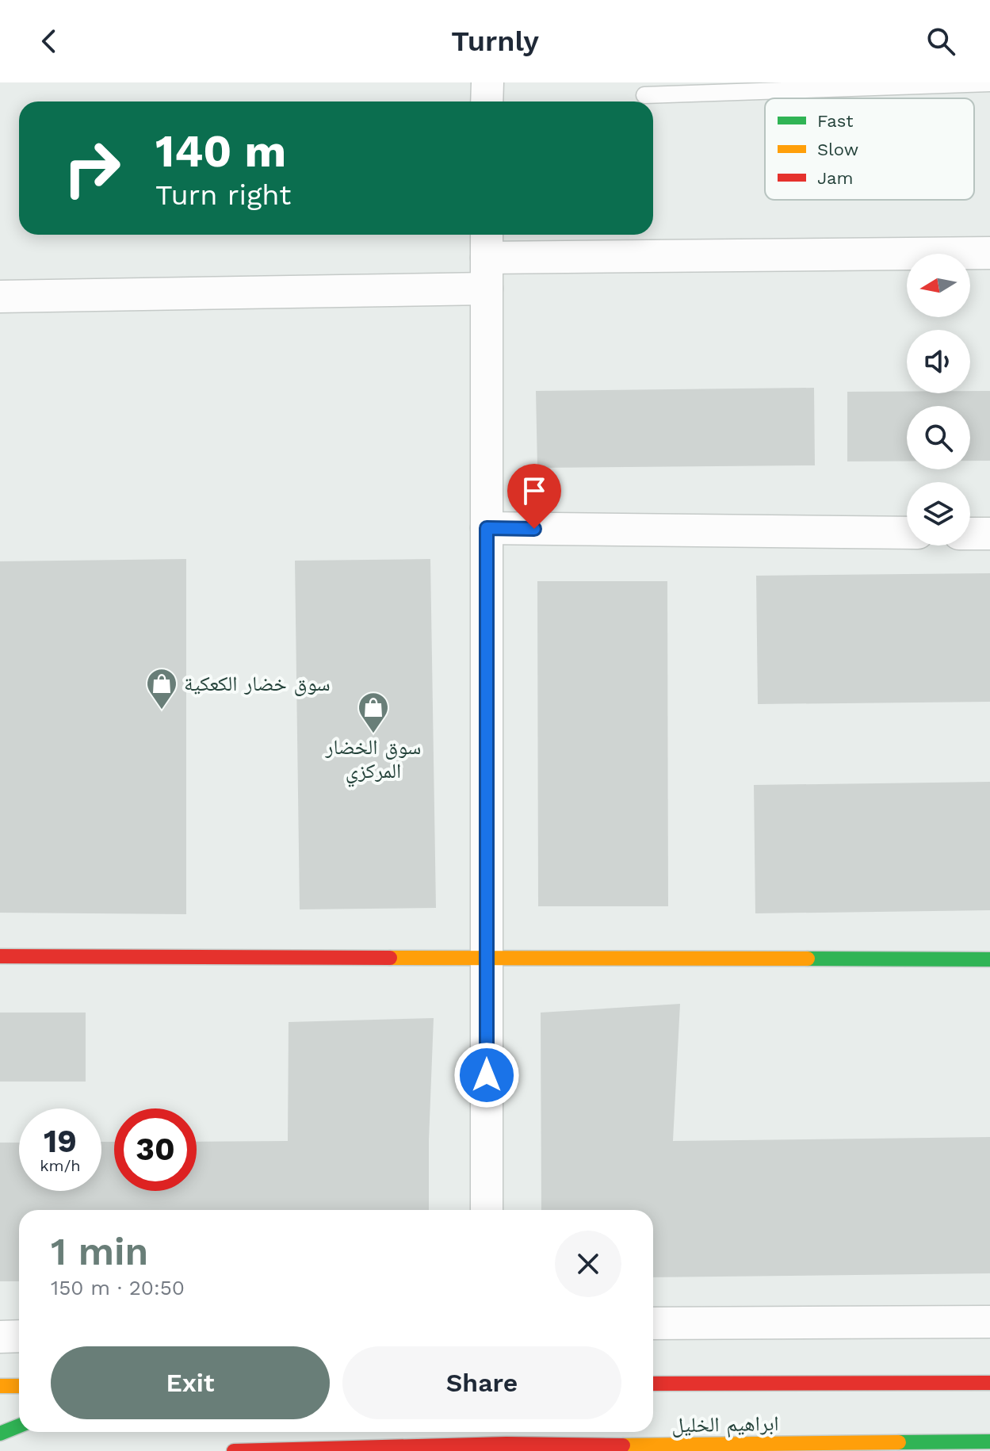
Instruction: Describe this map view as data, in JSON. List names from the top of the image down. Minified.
{"streets":{"main road":["ابراهيم الخليل"]},"places":{"shop":["سوق خضار الكعكية","سوق الخضار المركزي"]},"legend":["Fast","Slow","Jam"],"north":"left","page":{"header":"Turnly","turn":["140 m","Turn right"],"speed":"19 km/h","limit":"30","heading":["1 min","150 m · 20:50"],"buttons":["Exit","Share"]}}
